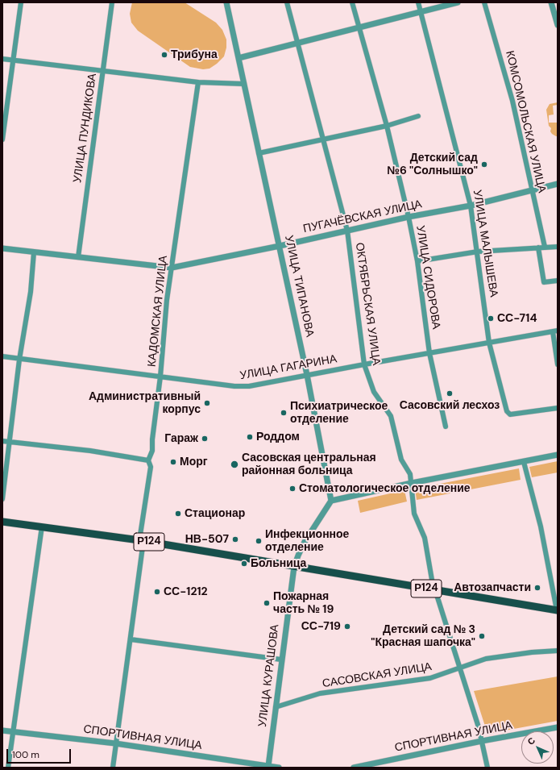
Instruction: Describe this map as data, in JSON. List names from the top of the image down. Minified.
{"streets":{"main road":["Р124"],"street":["КОМСОМОЛЬСКАЯ УЛИЦА","УЛИЦА ПУНДИКОВА","ПУГАЧЁВСКАЯ УЛИЦА","УЛИЦА МАЛЫШЕВА","УЛИЦА СИДОРОВА","УЛИЦА ТИПАНОВА","ОКТЯБРЬСКАЯ УЛИЦА","КАДОМСКАЯ УЛИЦА","УЛИЦА ГАГАРИНА","УЛИЦА КУРАШОВА","САСОВСКАЯ УЛИЦА","СПОРТИВНАЯ УЛИЦА"]},"crossings":[["КОМСОМОЛЬСКАЯ УЛИЦА","ПУГАЧЁВСКАЯ УЛИЦА"],["УЛИЦА ПУНДИКОВА","ПУГАЧЁВСКАЯ УЛИЦА"],["ПУГАЧЁВСКАЯ УЛИЦА","УЛИЦА МАЛЫШЕВА"],["ПУГАЧЁВСКАЯ УЛИЦА","УЛИЦА СИДОРОВА"],["ПУГАЧЁВСКАЯ УЛИЦА","УЛИЦА ТИПАНОВА"],["ПУГАЧЁВСКАЯ УЛИЦА","ОКТЯБРЬСКАЯ УЛИЦА"],["ПУГАЧЁВСКАЯ УЛИЦА","КАДОМСКАЯ УЛИЦА"],["УЛИЦА МАЛЫШЕВА","УЛИЦА ГАГАРИНА"],["УЛИЦА СИДОРОВА","УЛИЦА ГАГАРИНА"],["УЛИЦА ТИПАНОВА","УЛИЦА ГАГАРИНА"],["ОКТЯБРЬСКАЯ УЛИЦА","УЛИЦА ГАГАРИНА"],["ОКТЯБРЬСКАЯ УЛИЦА","Р124"],["ОКТЯБРЬСКАЯ УЛИЦА","САСОВСКАЯ УЛИЦА"],["ОКТЯБРЬСКАЯ УЛИЦА","СПОРТИВНАЯ УЛИЦА"],["КАДОМСКАЯ УЛИЦА","УЛИЦА ГАГАРИНА"],["КАДОМСКАЯ УЛИЦА","Р124"],["КАДОМСКАЯ УЛИЦА","СПОРТИВНАЯ УЛИЦА"],["Р124","УЛИЦА КУРАШОВА"],["УЛИЦА КУРАШОВА","САСОВСКАЯ УЛИЦА"],["УЛИЦА КУРАШОВА","СПОРТИВНАЯ УЛИЦА"]],"places":["Трибуна","Детский сад №6 \"Солнышко\"","СС-714","Сасовский лесхоз","Административный корпус","Психиатрическое отделение","Роддом","Гараж","Морг","Сасовская центральная районная больница","Стоматологическое отделение","Стационар","НВ-507","Инфекционное отделение","Больница","Автозапчасти","СС-1212","Пожарная часть № 19","СС-719","Детский сад № 3 \"Красная шапочка\""],"scale_bar":"100 m","north":"top left"}
